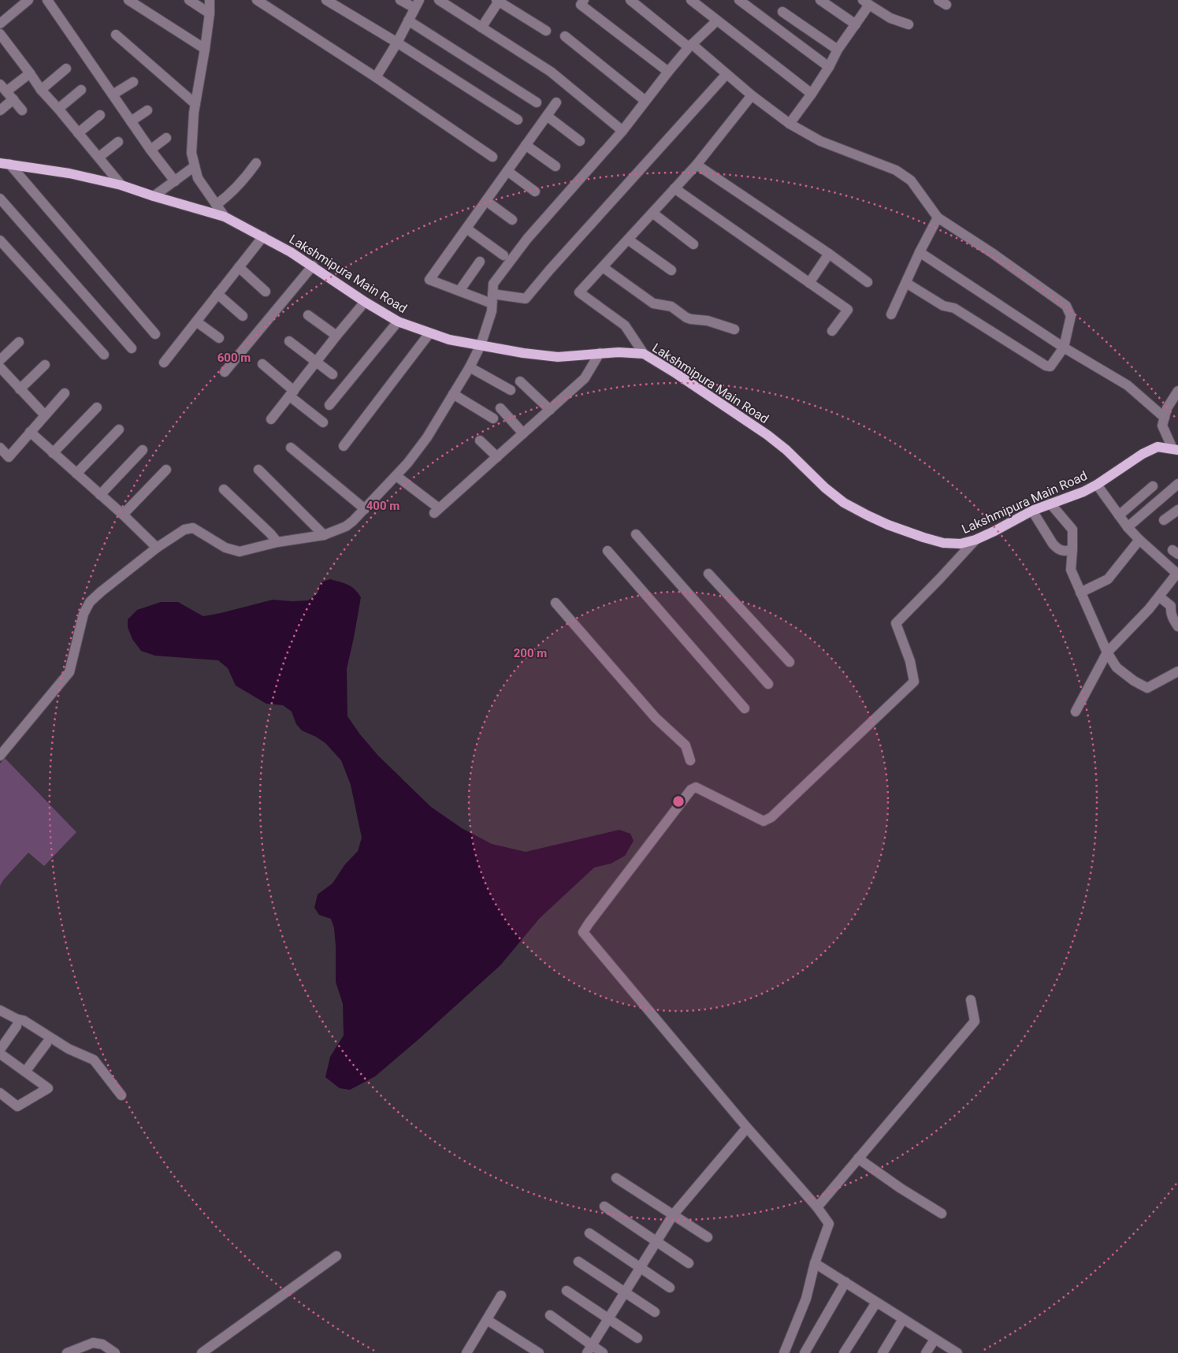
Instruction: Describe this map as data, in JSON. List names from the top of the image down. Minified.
{"streets":{"main road":["Lakshmipura Main Road"]},"rings":["600 m","400 m","200 m"]}
